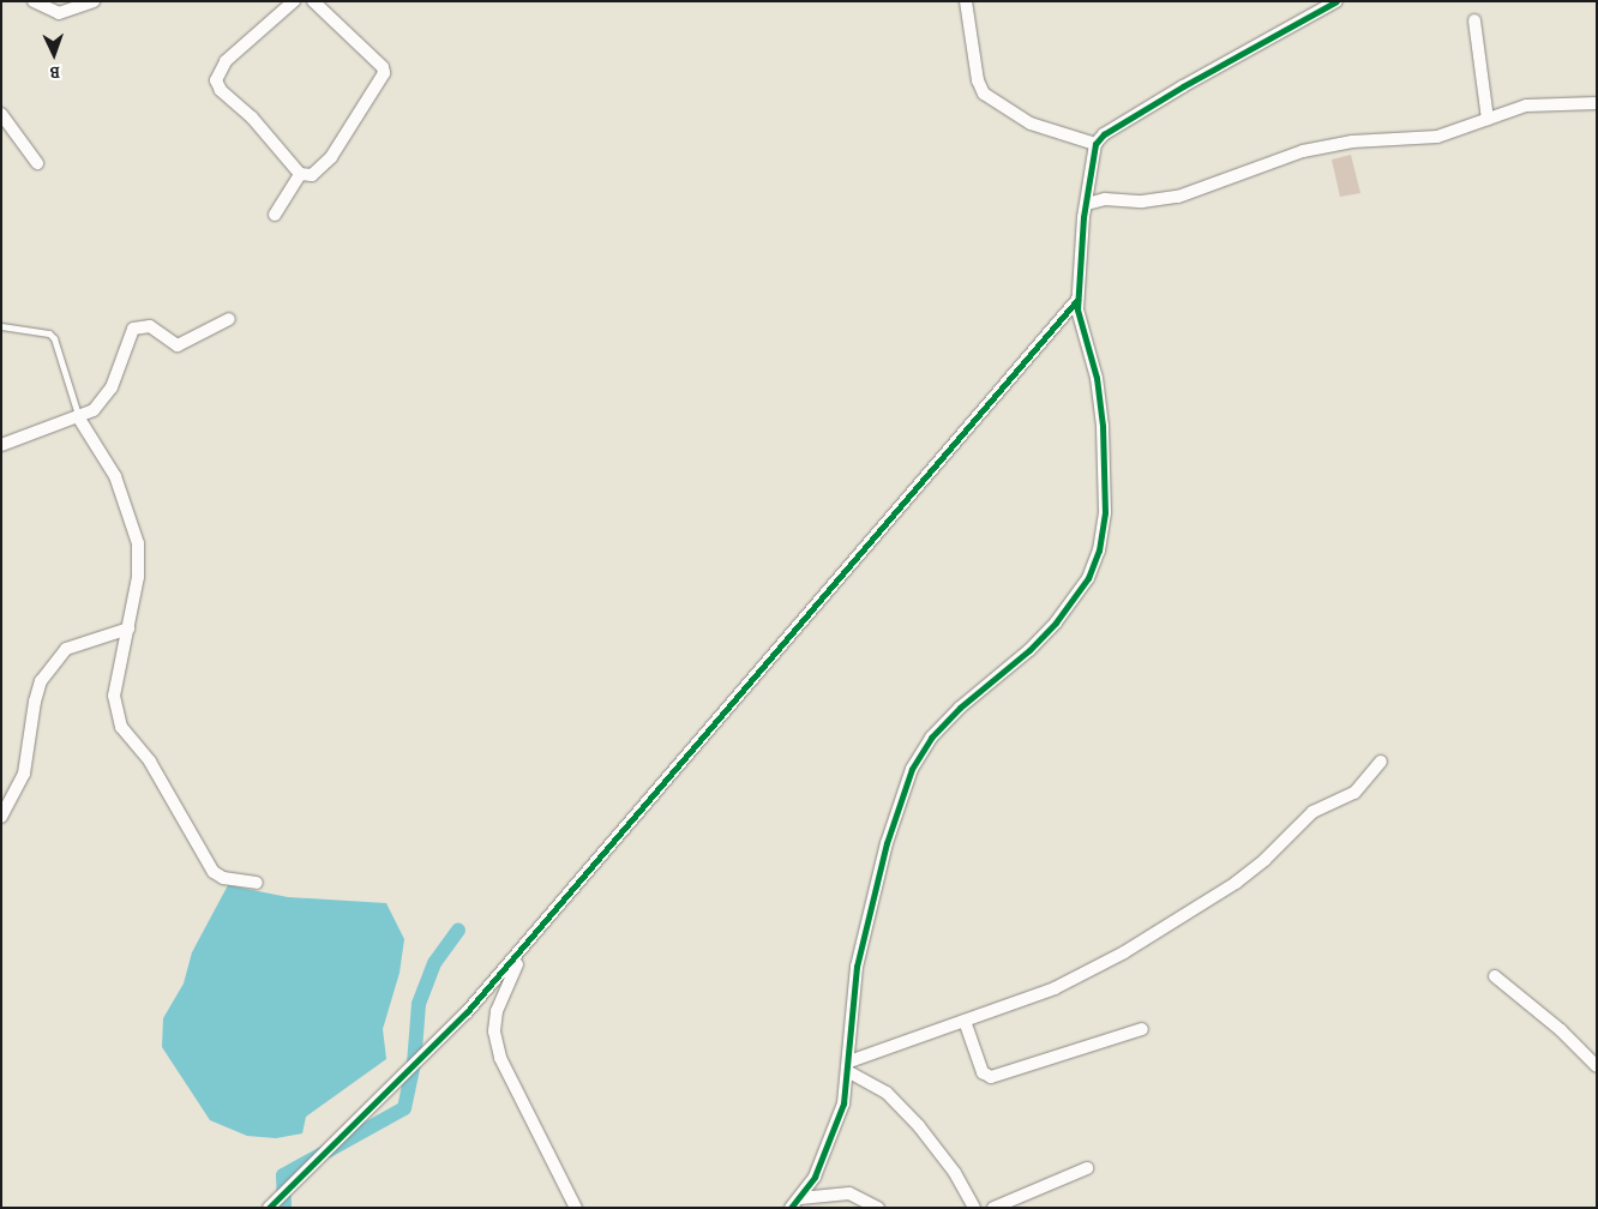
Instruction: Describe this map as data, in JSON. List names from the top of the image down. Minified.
{"north":"bottom"}
